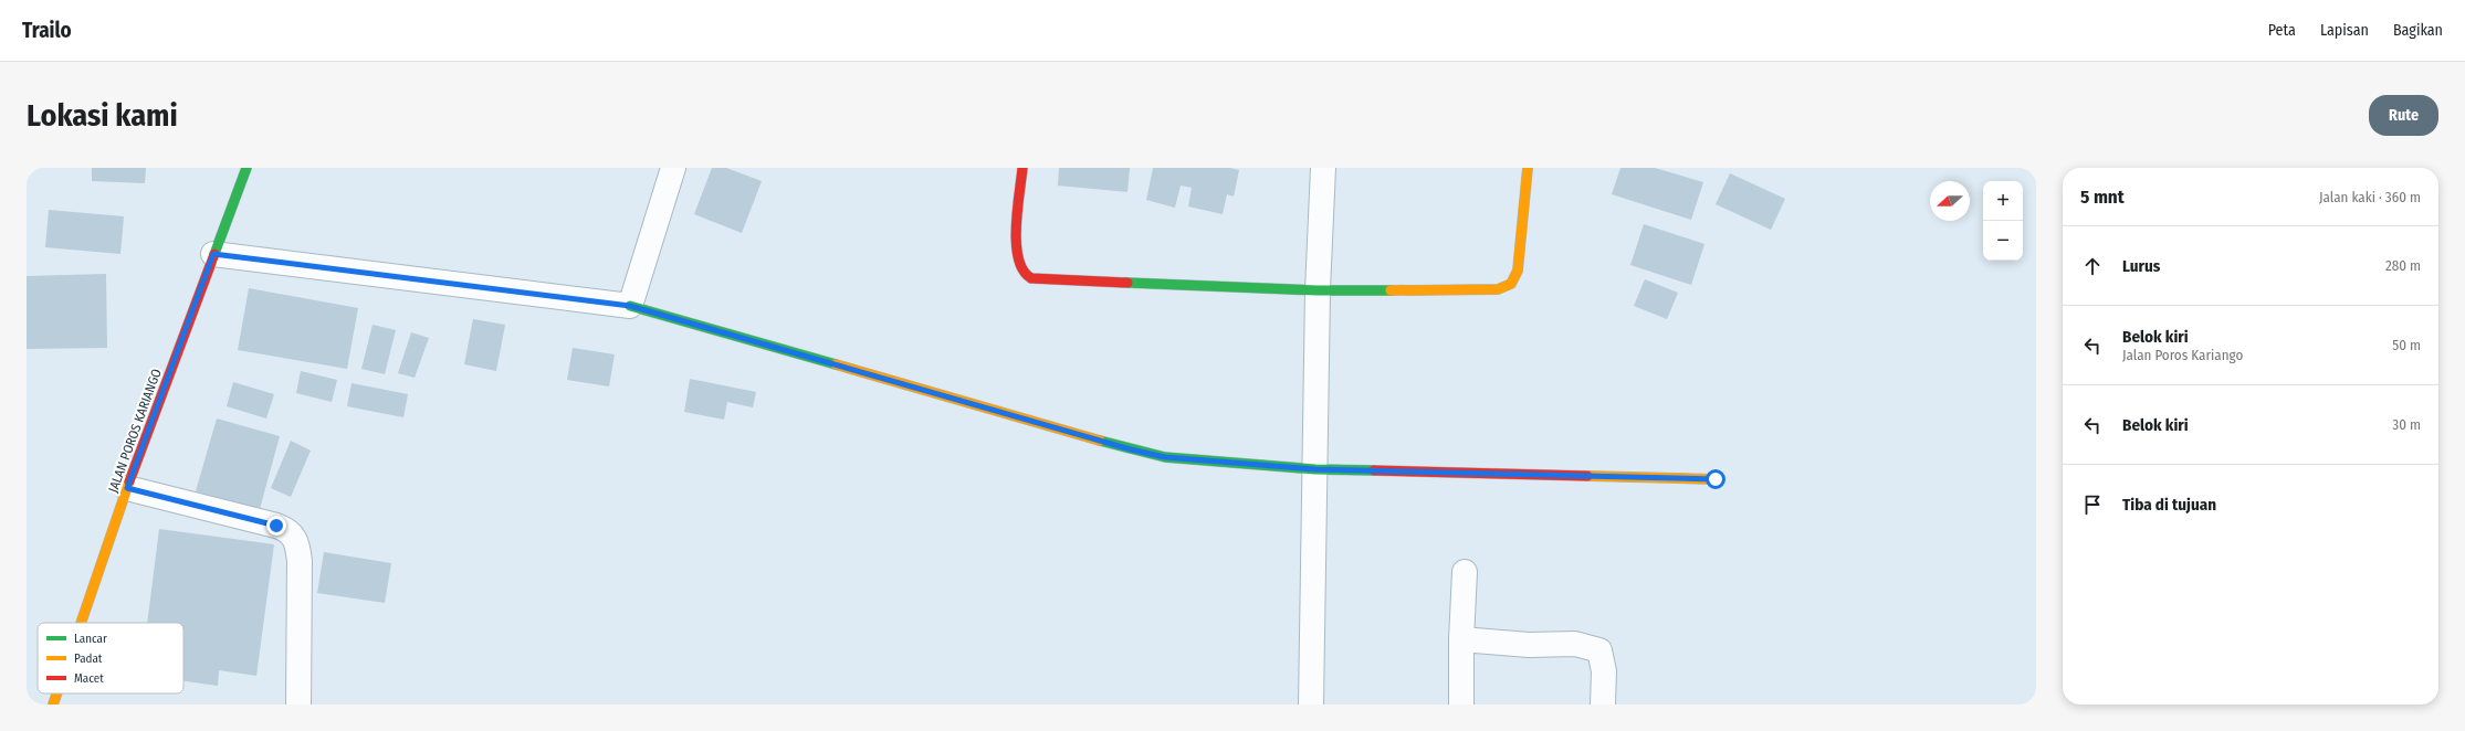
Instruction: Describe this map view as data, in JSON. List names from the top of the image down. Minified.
{"streets":{"street":["JALAN POROS KARIANGO"]},"legend":["Lancar","Padat","Macet"],"north":"left","page":{"header":"Trailo","nav":["Peta","Lapisan","Bagikan"],"buttons":"Rute","title":"Lokasi kami","heading":["5 mnt","Jalan kaki · 360 m"],"map_buttons":["+","−"],"list":[["Lurus","280 m"],["Belok kiri","Jalan Poros Kariango","50 m"],["Belok kiri","30 m"],"Tiba di tujuan"]}}
